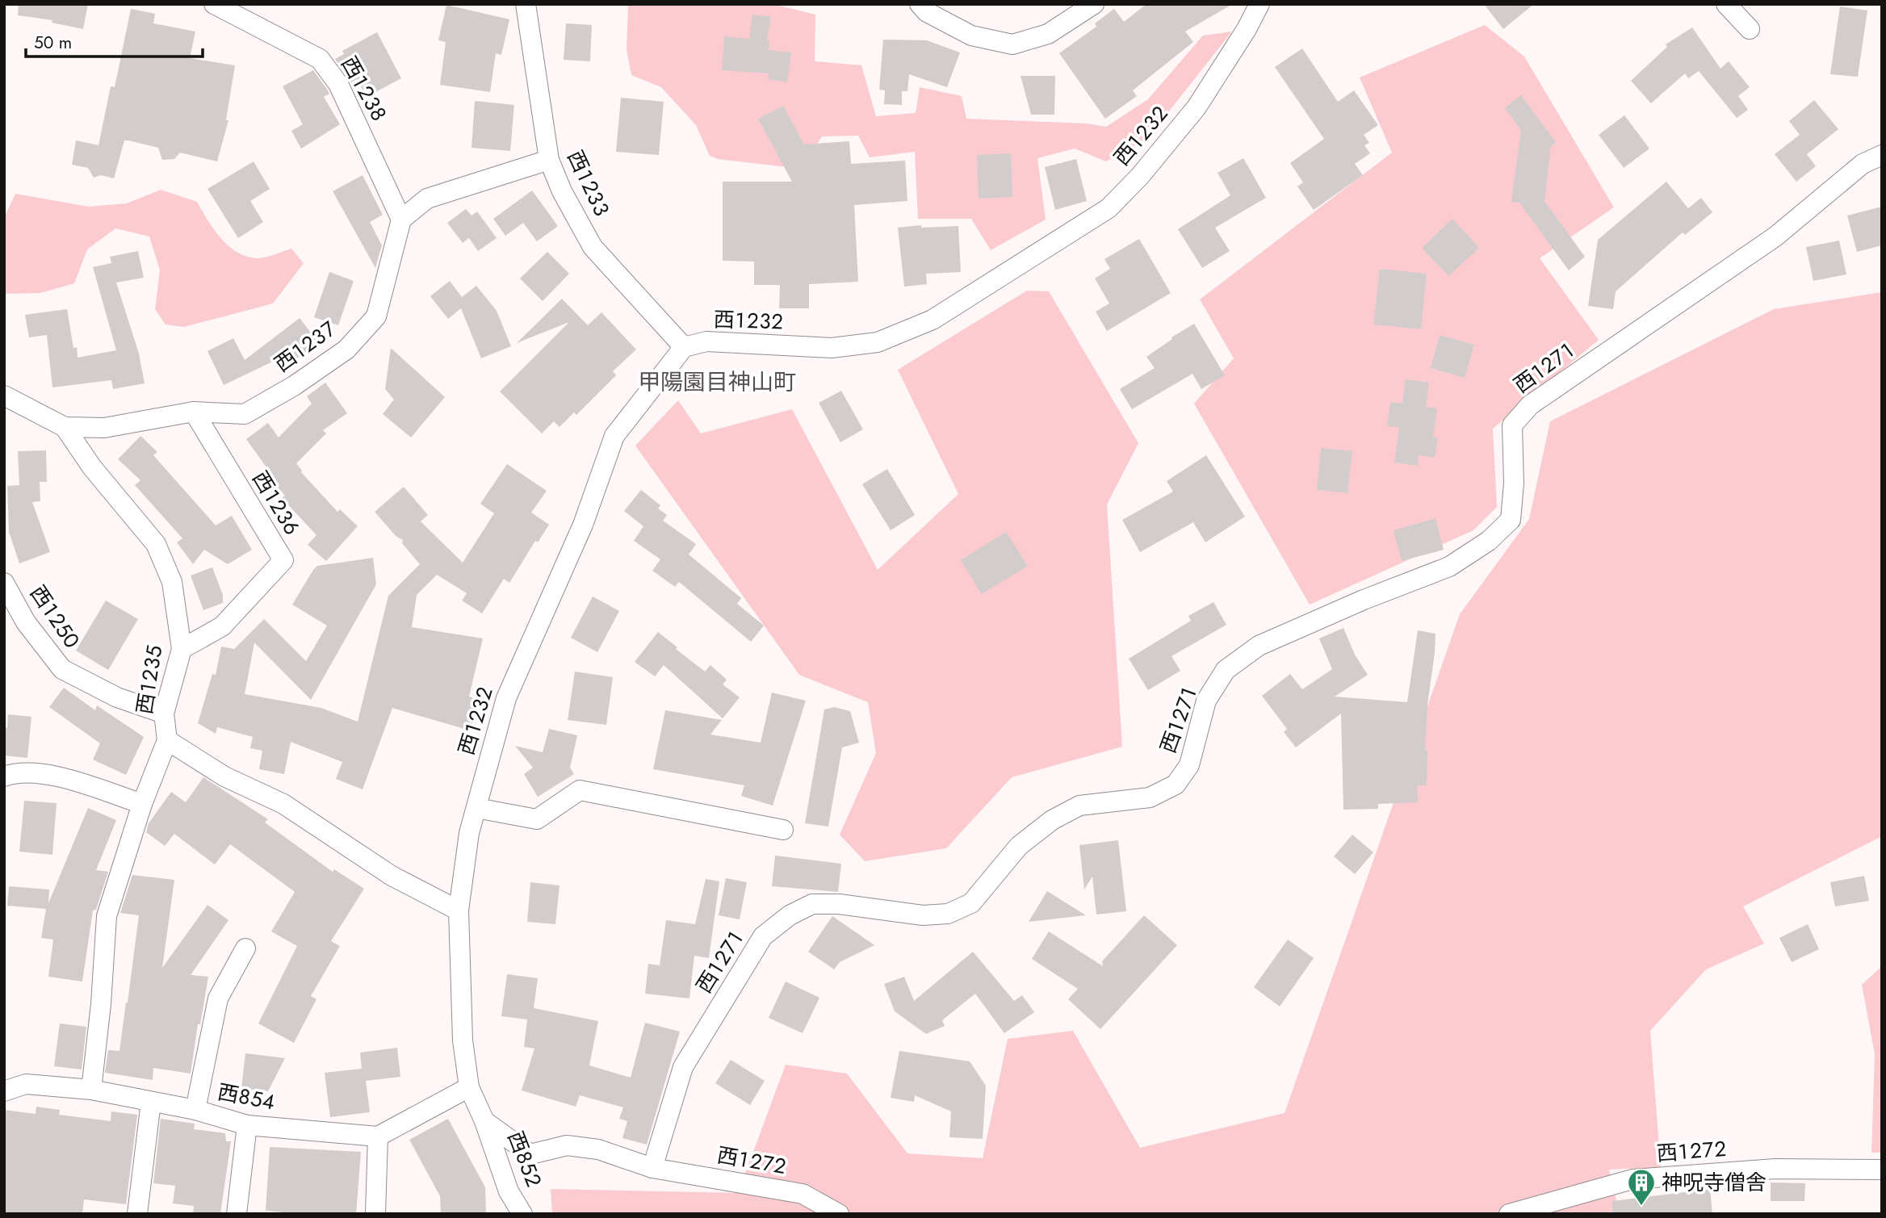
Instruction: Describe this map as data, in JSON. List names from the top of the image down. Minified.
{"streets":{"street":["西１２３８","西１２３２","西１２３３","西１２３７","西１２７１","西１２３６","西１２５０","西１２３５","西８５４","西１２７２","西８５２"]},"crossings":[["西１２３８","西１２３７"],["西１２３２","西１２３３"],["西１２３２","西１２３５"],["西１２３２","西８５２"],["西１２３７","西１２３６"],["西１２３７","西１２３５"],["西１２７１","西１２７２"],["西１２３６","西１２３５"],["西１２５０","西１２３５"]],"districts":["甲陽園目神山町"],"places":{"building":["神呪寺僧舎"]},"scale_bar":"50 m"}
